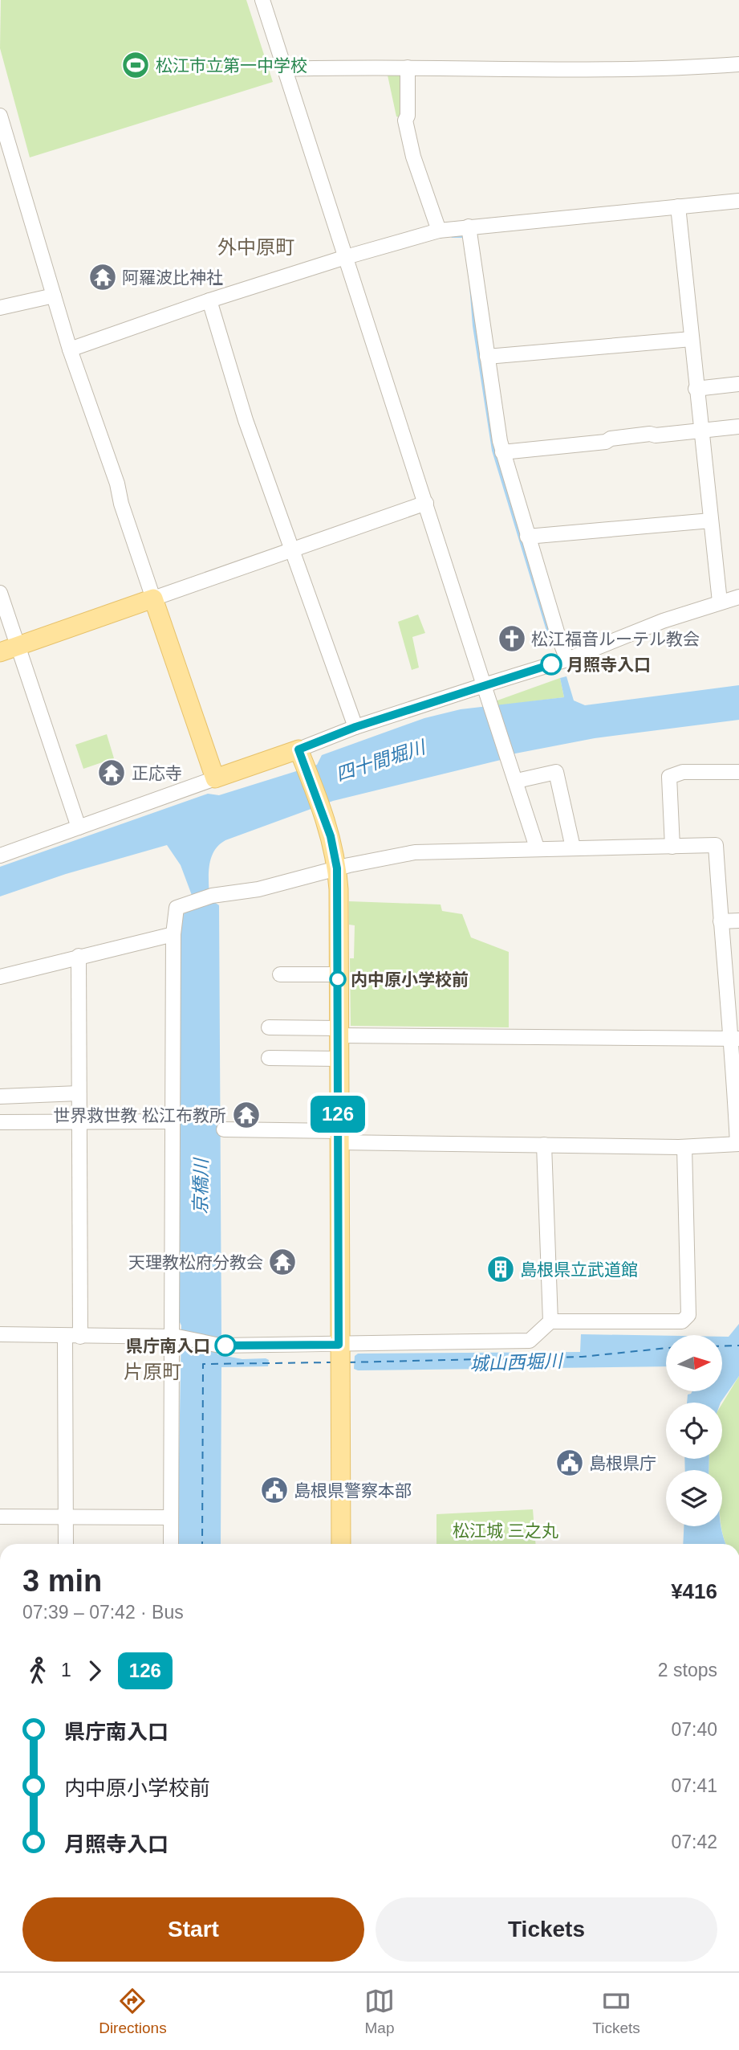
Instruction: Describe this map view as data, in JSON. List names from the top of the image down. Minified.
{"districts":["外中原町","片原町"],"water":["四十間堀川","京橋川","城山西堀川"],"parks":["松江城 三之丸"],"places":{"sports":["松江市立第一中学校"],"temple":["阿羅波比神社","正応寺","世界救世教 松江布教所","天理教松府分教会"],"church":["松江福音ルーテル教会"],"other":["月照寺入口","内中原小学校前","県庁南入口"],"building":["島根県立武道館"],"public building":["島根県庁","島根県警察本部"]},"lines":["bus line 126"],"north":"right","page":{"on_map":"126","heading":["3 min","07:39 – 07:42 · Bus","¥416"],"legs":["1","126","2 stops"],"list":[{"name":"県庁南入口","value":"07:40"},{"name":"内中原小学校前","value":"07:41"},{"name":"月照寺入口","value":"07:42"}],"buttons":["Start","Tickets"],"tabs":["Directions","Map","Tickets"]}}
